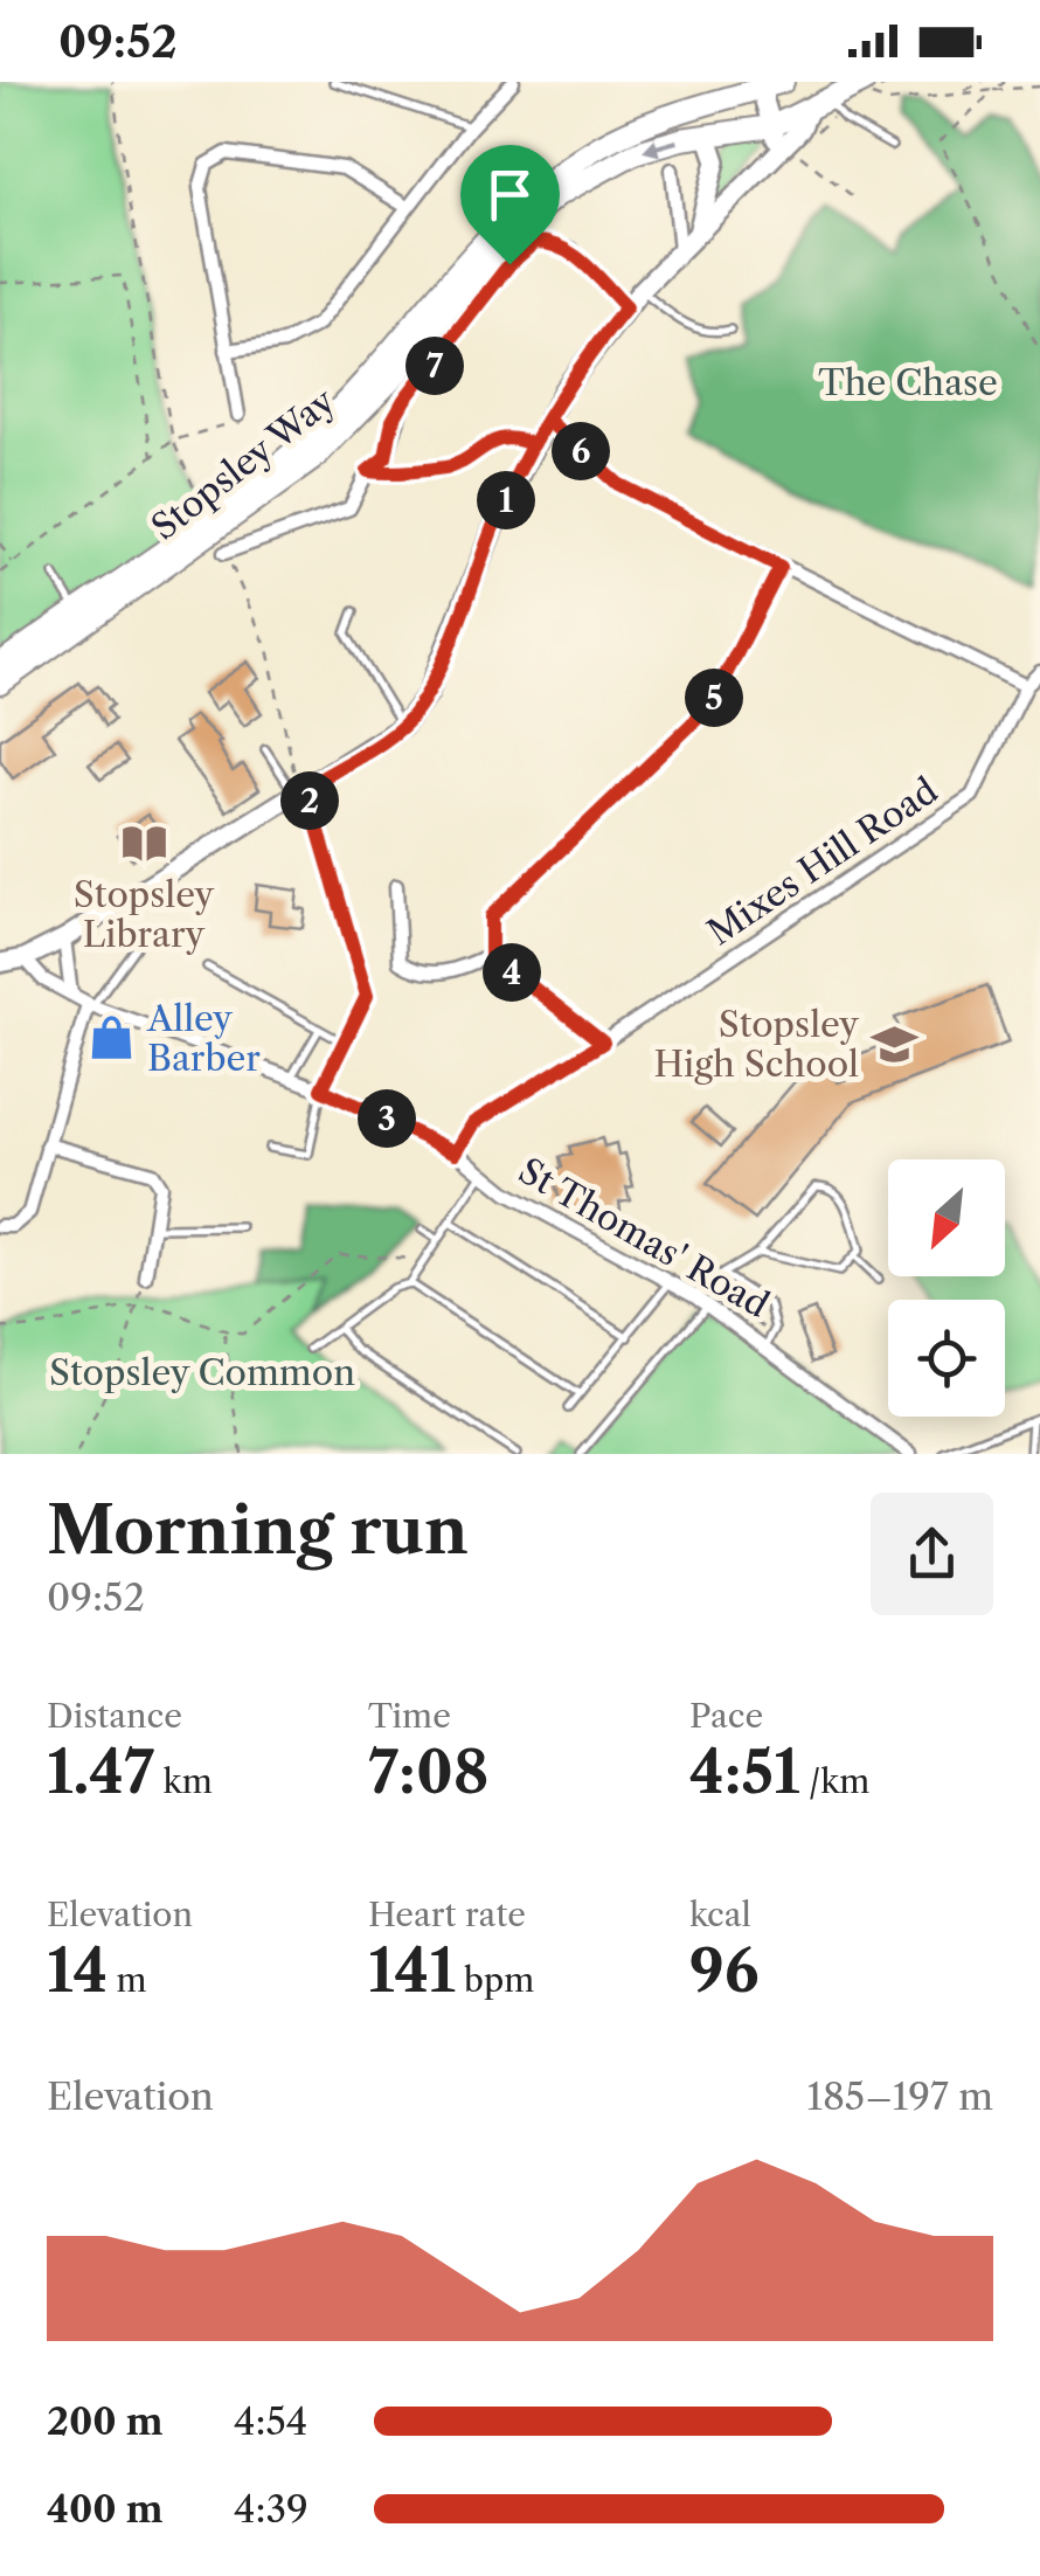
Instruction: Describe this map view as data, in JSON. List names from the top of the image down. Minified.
{"streets":{"main road":["Stopsley Way"],"street":["Mixes Hill Road","St Thomas' Road"]},"parks":["The Chase","Stopsley Common"],"places":{"library":["Stopsley Library"],"shop":["Alley Barber"],"school or university":["Stopsley High School"]},"north":"bottom left","page":{"status":"09:52","pins":["7","6","1","5","2","4","3"],"heading":["Morning run","09:52"],"stats":[["Distance","1.47 km"],["Time","7:08"],["Pace","4:51 /km"],["Elevation","14 m"],["Heart rate","141 bpm"],["kcal","96"]],"chart":["Elevation","185–197 m"],"list":[{"name":"200 m","note":"4:54"},{"name":"400 m","note":"4:39"}]}}
